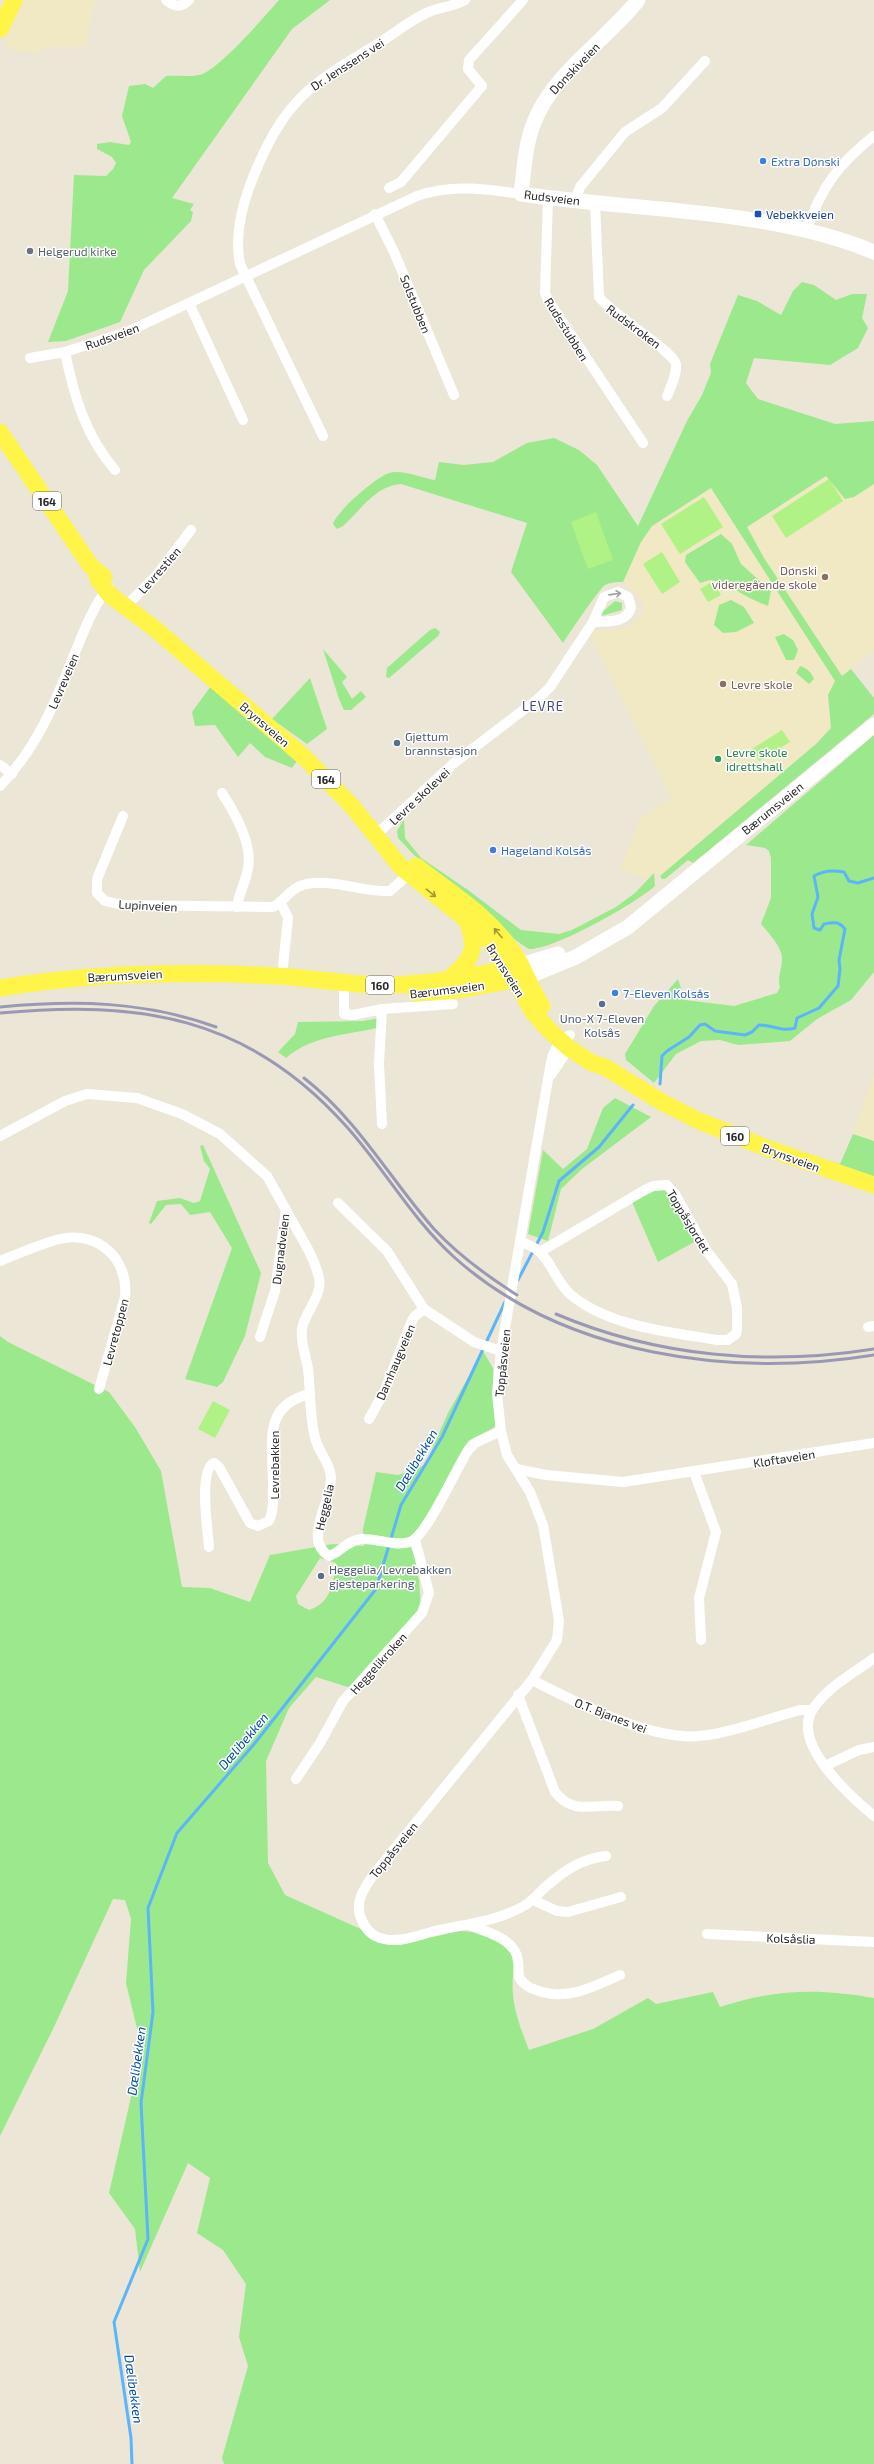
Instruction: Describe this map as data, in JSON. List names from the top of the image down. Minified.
{"streets":{"main road":["164","Brynsveien","Bærumsveien","160"],"street":["Dr. Jenssens vei","Dønskiveien","Rudsveien","Solstubben","Rudskroken","Rudsstubben","Levrestien","Levreveien","Levre skolevei","Lupinveien","Toppåsjordet","Dugnadveien","Levretoppen","Damhaugveien","Toppåsveien","Kløftaveien","Levrebakken","Heggelia","Heggelikroken","O.T. Bjanes vei","Kolsåslia"]},"crossings":[["Dr. Jenssens vei","Rudsveien"],["Dønskiveien","Rudsveien"],["Rudsveien","Solstubben"],["Rudsveien","Rudskroken"],["Rudsveien","Rudsstubben"],["Levrestien","Brynsveien"],["Levreveien","Brynsveien"],["Brynsveien","Levre skolevei"],["Brynsveien","Bærumsveien"],["Brynsveien","Toppåsveien"],["Toppåsjordet","Toppåsveien"],["Dugnadveien","Heggelia"],["Toppåsveien","Kløftaveien"],["Toppåsveien","O.T. Bjanes vei"],["Levrebakken","Heggelia"],["Heggelia","Heggelikroken"]],"districts":["LEVRE"],"water":["Dælibekken"],"places":{"other":["Extra Dønski","Helgerud kirke","Dønski videregående skole","Levre skole","Gjettum brannstasjon","Levre skole idrettshall","Hageland Kolsås","7-Eleven Kolsås","Uno-X 7-Eleven Kolsås","Heggelia/Levrebakken gjesteparkering"],"transit":["Vebekkveien"]}}
